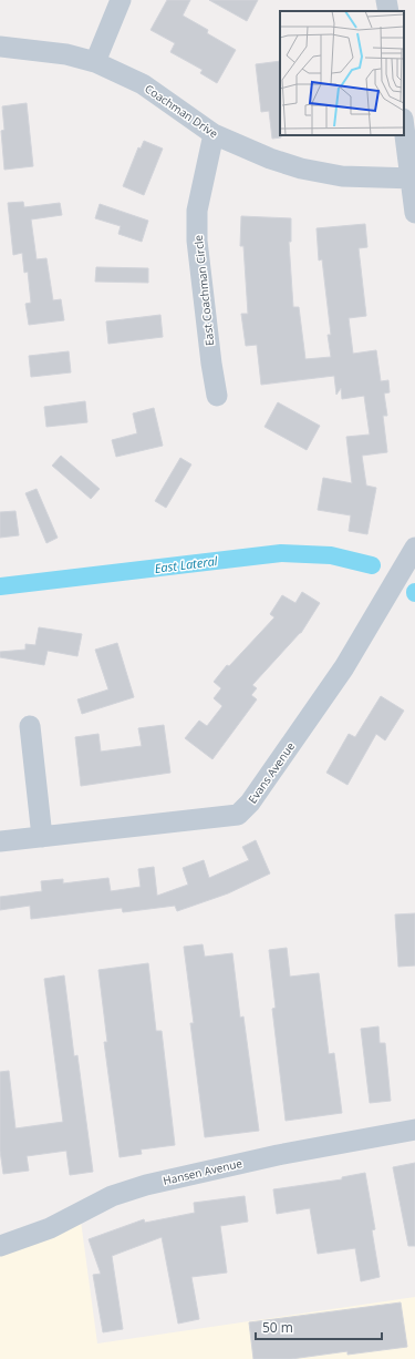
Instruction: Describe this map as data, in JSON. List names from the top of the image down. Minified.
{"streets":{"street":["Coachman Drive","East Coachman Circle","Evans Avenue","Hansen Avenue"]},"crossings":[["Coachman Drive","East Coachman Circle"]],"water":["East Lateral"],"scale_bar":"50 m"}
